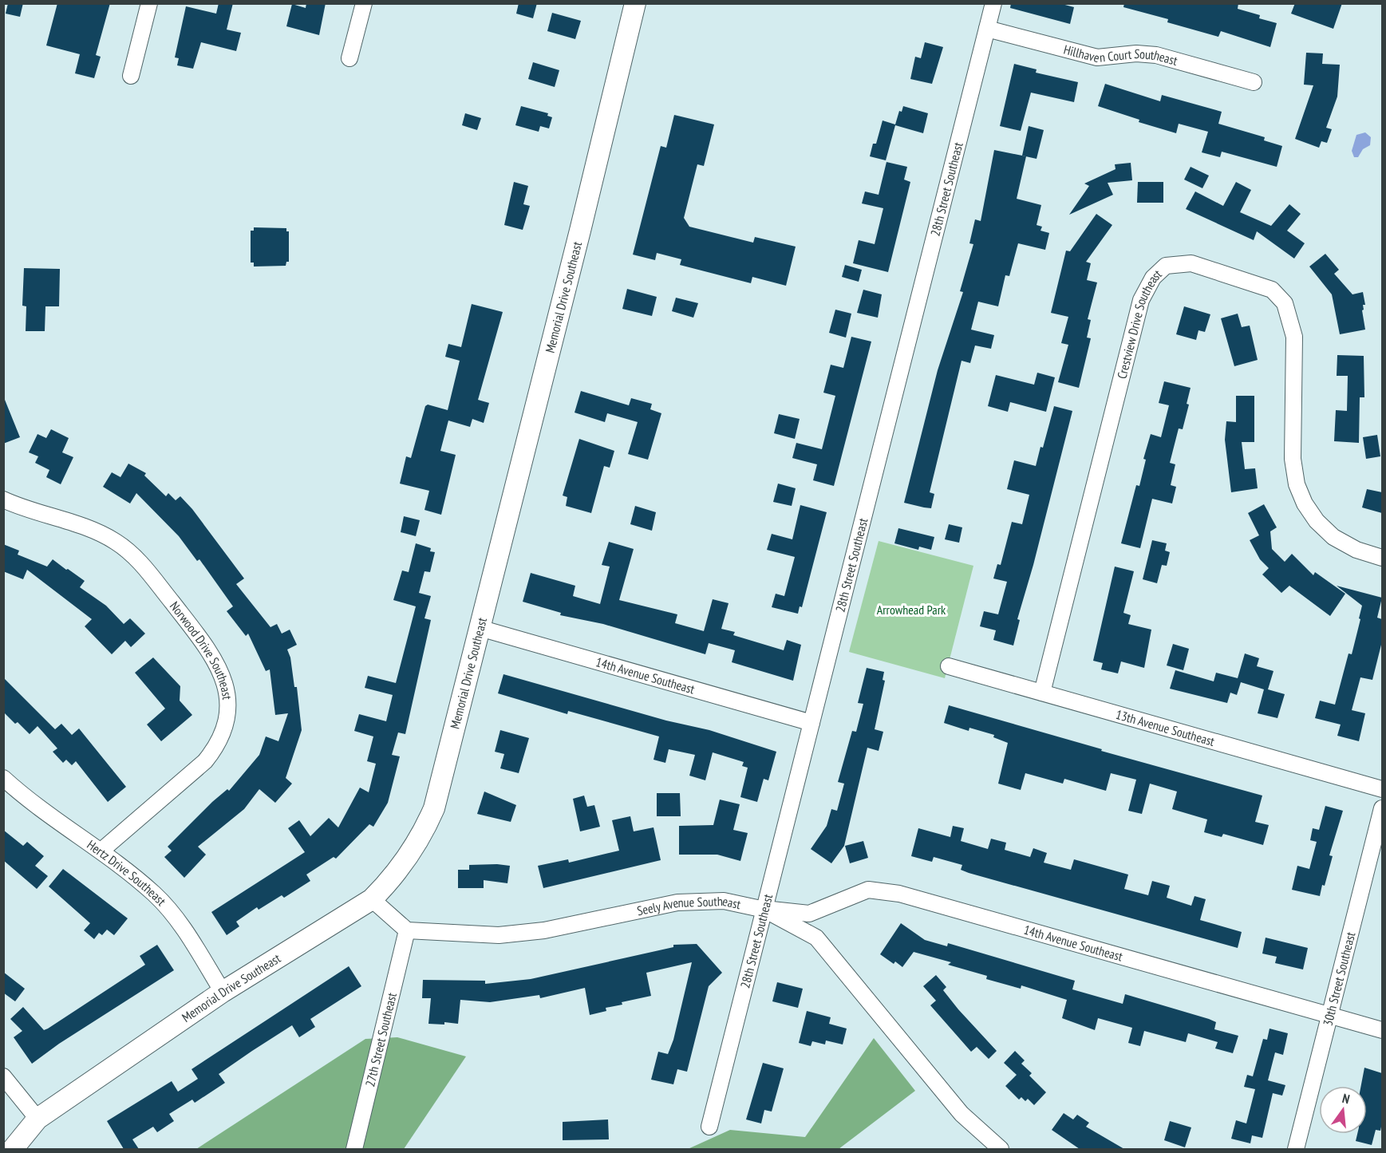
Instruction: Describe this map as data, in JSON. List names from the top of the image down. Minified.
{"streets":{"street":["Hillhaven Court Southeast","28th Street Southeast","Memorial Drive Southeast","Crestview Drive Southeast","Norwood Drive Southeast","14th Avenue Southeast","13th Avenue Southeast","Hertz Drive Southeast","Seely Avenue Southeast","30th Street Southeast","27th Street Southeast"]},"crossings":[["Hillhaven Court Southeast","28th Street Southeast"],["28th Street Southeast","14th Avenue Southeast"],["28th Street Southeast","Seely Avenue Southeast"],["Memorial Drive Southeast","14th Avenue Southeast"],["Memorial Drive Southeast","Hertz Drive Southeast"],["Crestview Drive Southeast","13th Avenue Southeast"],["Norwood Drive Southeast","Hertz Drive Southeast"],["14th Avenue Southeast","Seely Avenue Southeast"],["14th Avenue Southeast","30th Street Southeast"],["Seely Avenue Southeast","27th Street Southeast"]],"parks":["Arrowhead Park"],"north":"top"}
